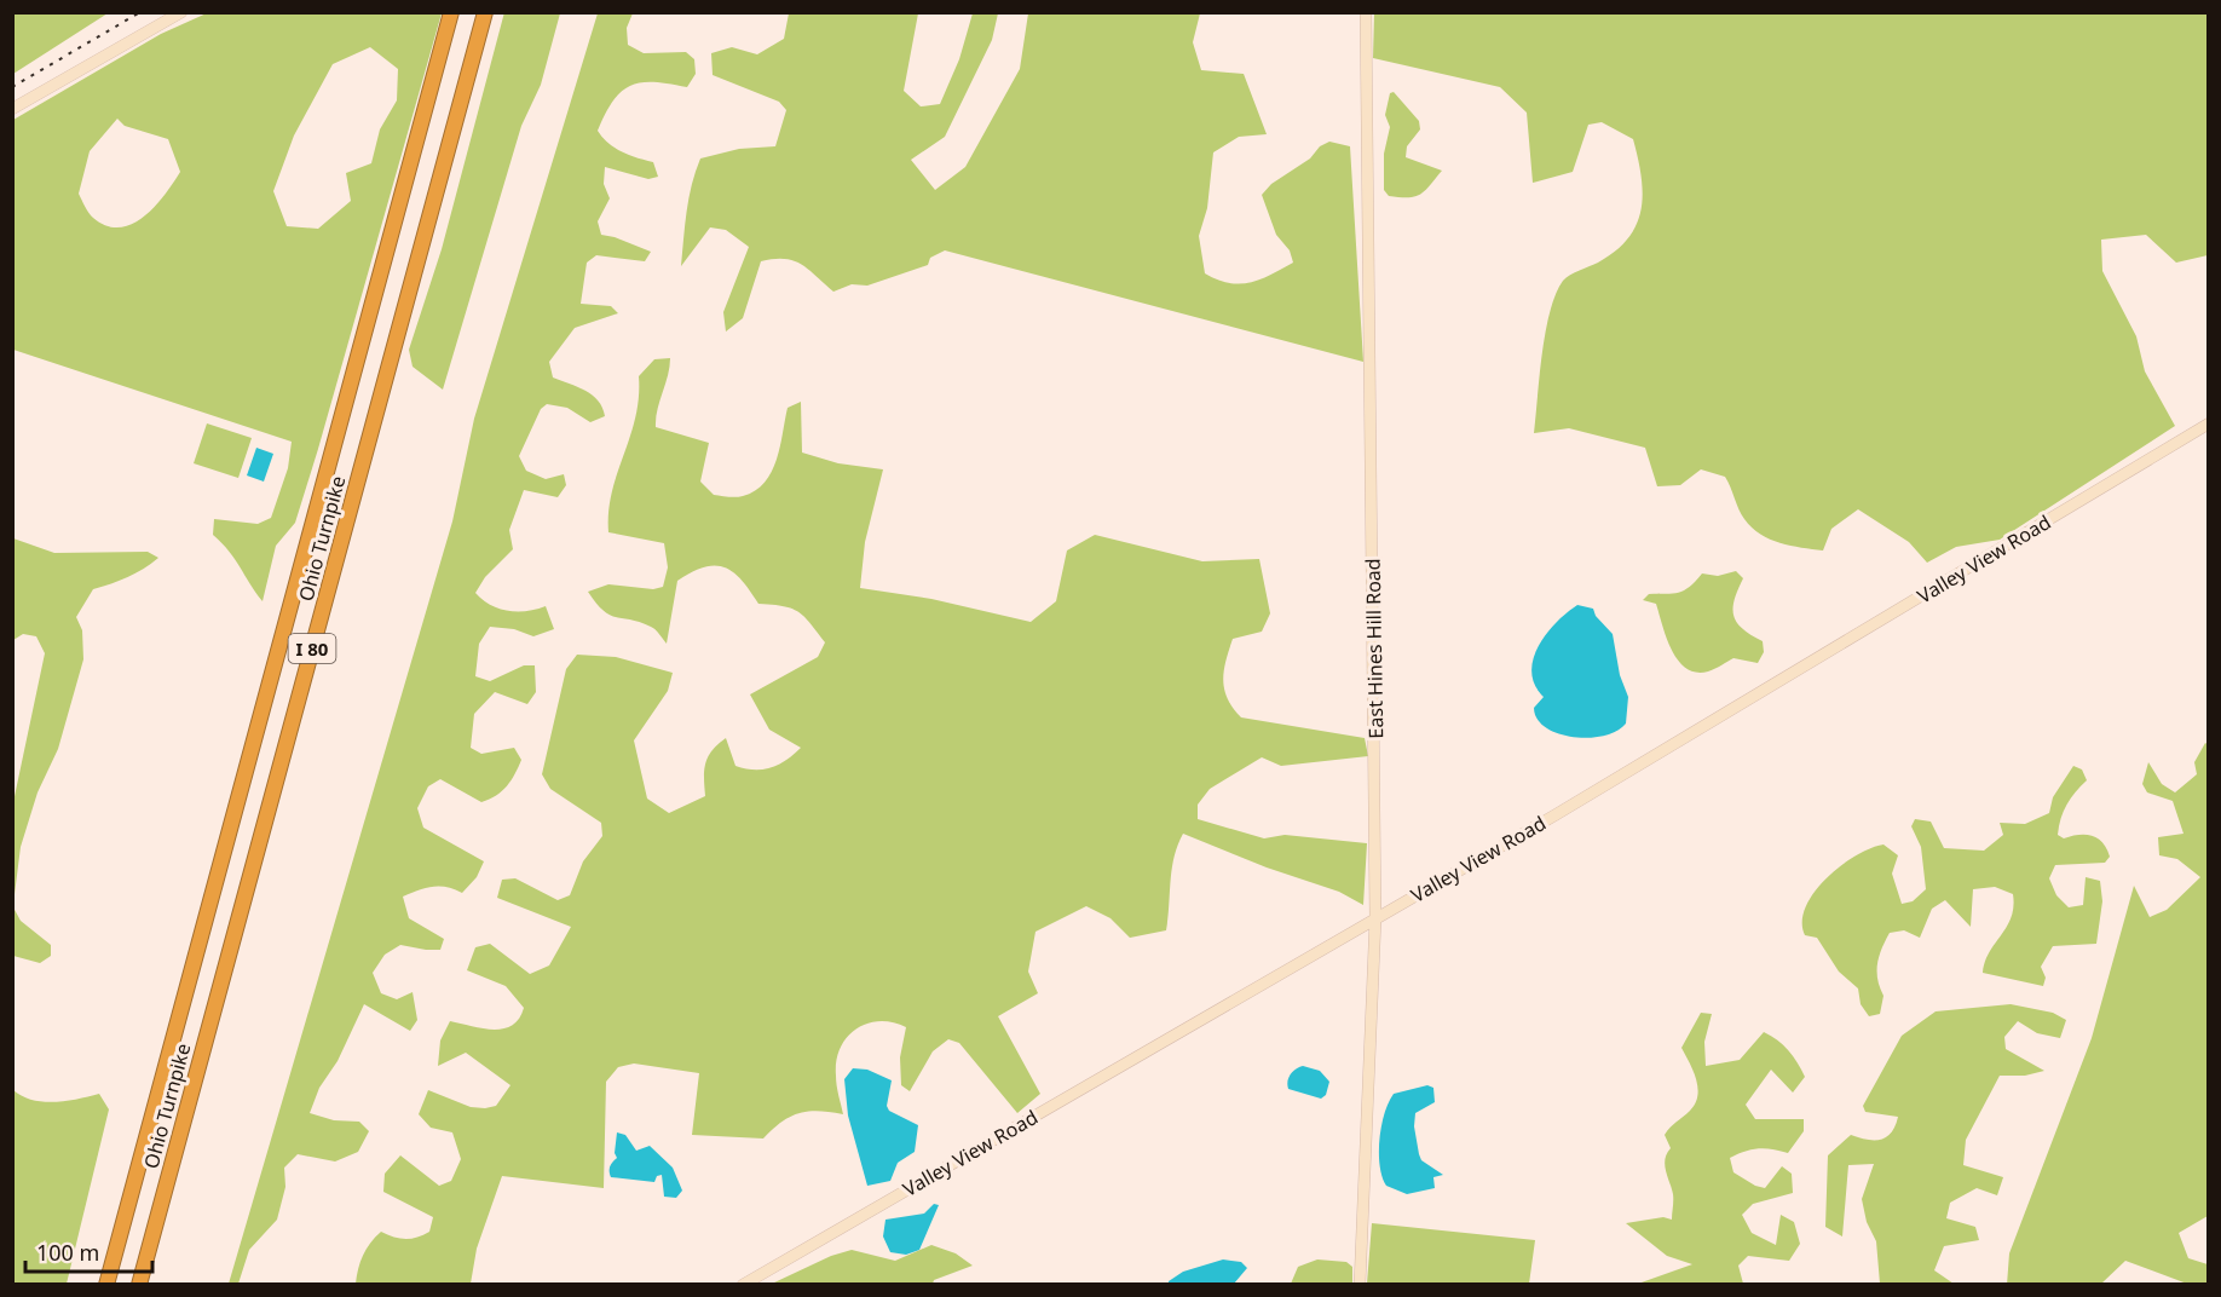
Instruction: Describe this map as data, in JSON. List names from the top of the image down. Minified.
{"streets":{"highway":["Ohio Turnpike","I 80"],"main road":["Valley View Road","East Hines Hill Road"]},"crossings":[["Valley View Road","East Hines Hill Road"]],"scale_bar":"100 m"}
